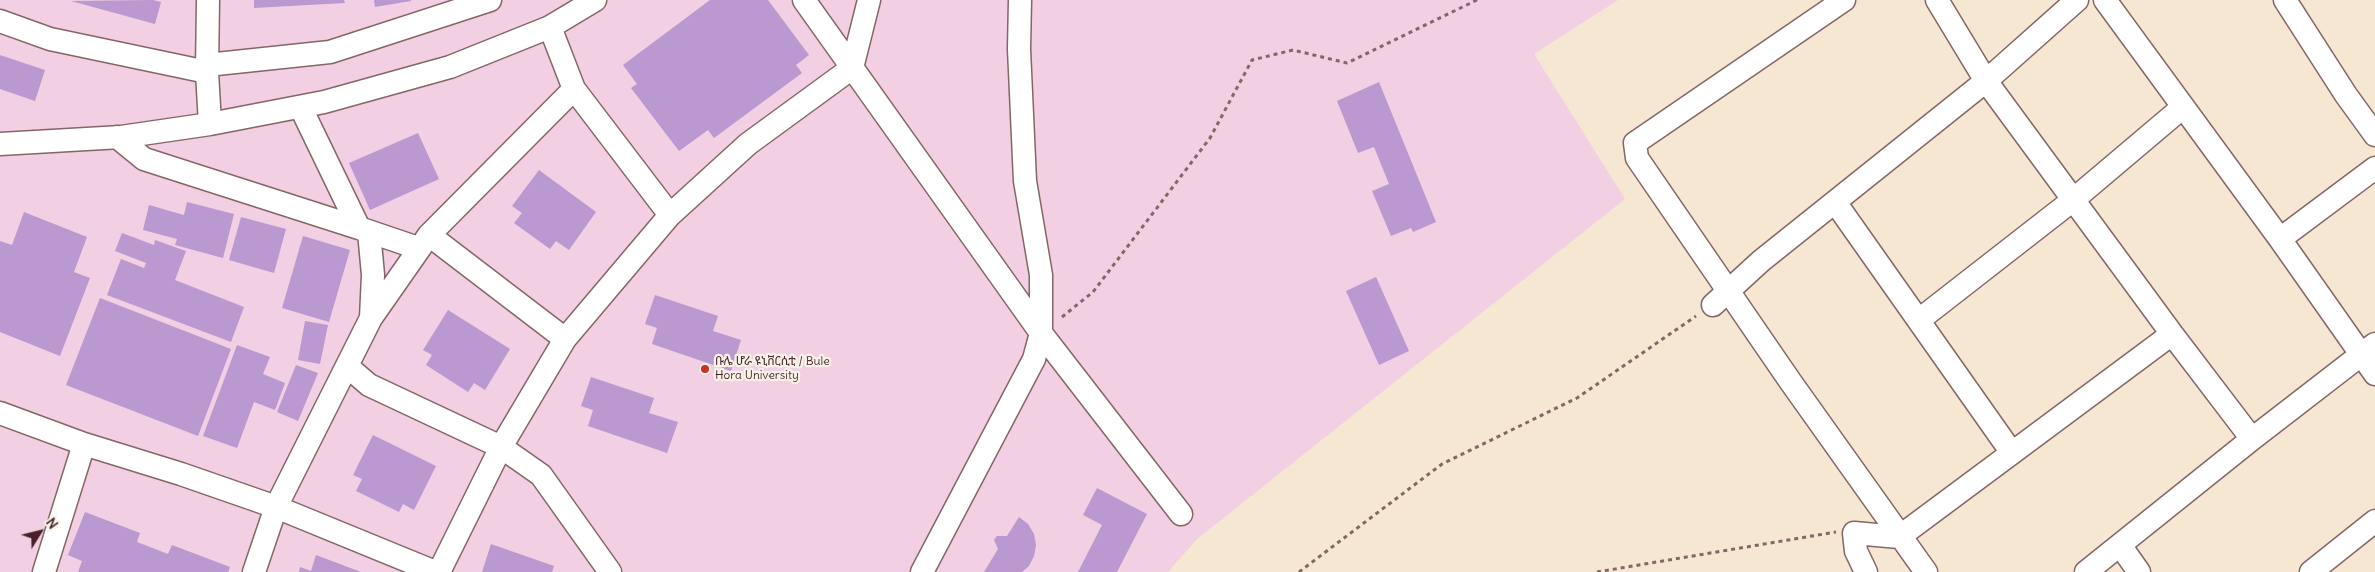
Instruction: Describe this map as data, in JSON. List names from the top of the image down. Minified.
{"places":["ቡሌ ሆራ ዩኒቨርሲቲ / Bule Hora University"],"north":"top right"}
